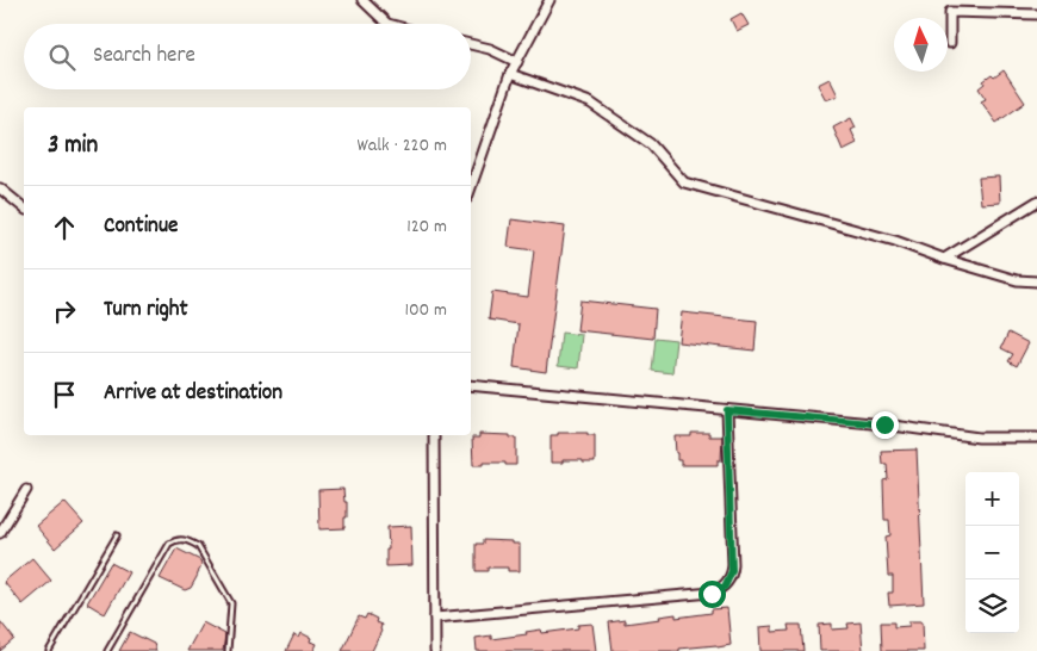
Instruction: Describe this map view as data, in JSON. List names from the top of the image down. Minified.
{"north":"top","page":{"search":"Search here","heading":["3 min","Walk · 220 m"],"list":[["Continue","120 m"],["Turn right","100 m"],"Arrive at destination"],"map_buttons":["+","−"]}}
